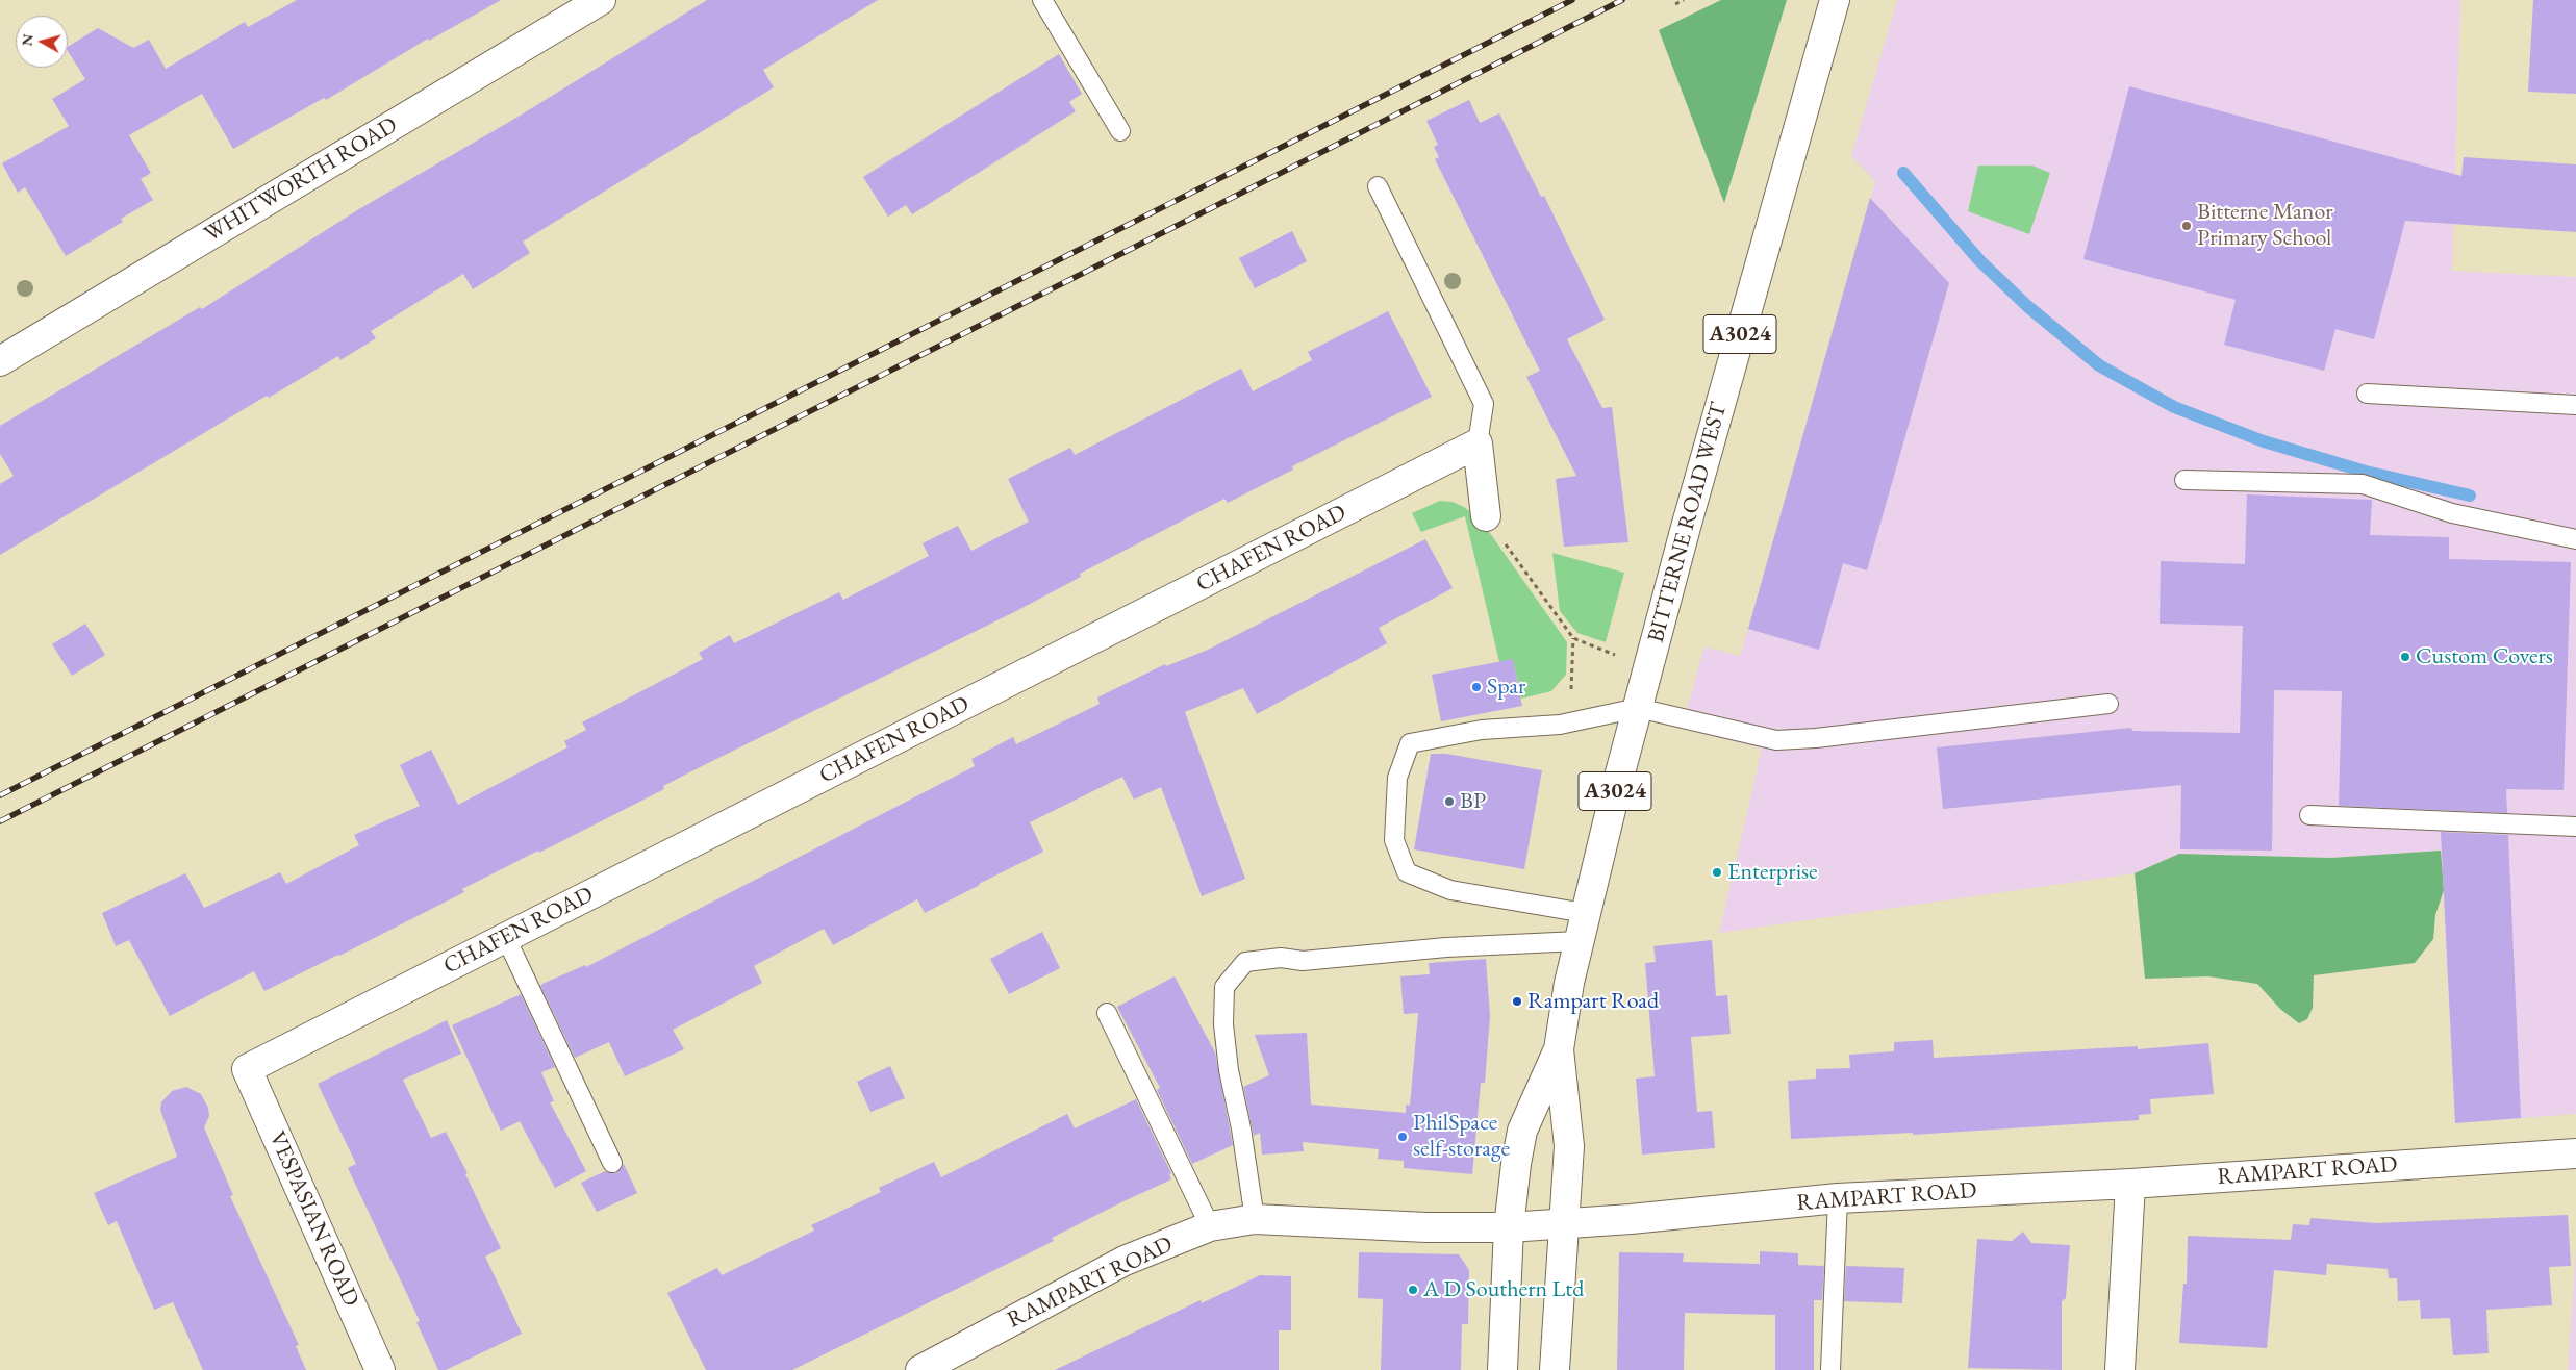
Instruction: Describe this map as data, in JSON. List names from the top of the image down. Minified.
{"streets":{"street":["WHITWORTH ROAD","A3024","BITTERNE ROAD WEST","CHAFEN ROAD","RAMPART ROAD","VESPASIAN ROAD"]},"crossings":[["BITTERNE ROAD WEST","RAMPART ROAD"],["CHAFEN ROAD","VESPASIAN ROAD"]],"places":["Bitterne Manor Primary School","Custom Covers","Spar","BP","Enterprise","Rampart Road","PhilSpace self-storage","A D Southern Ltd"],"north":"left"}
